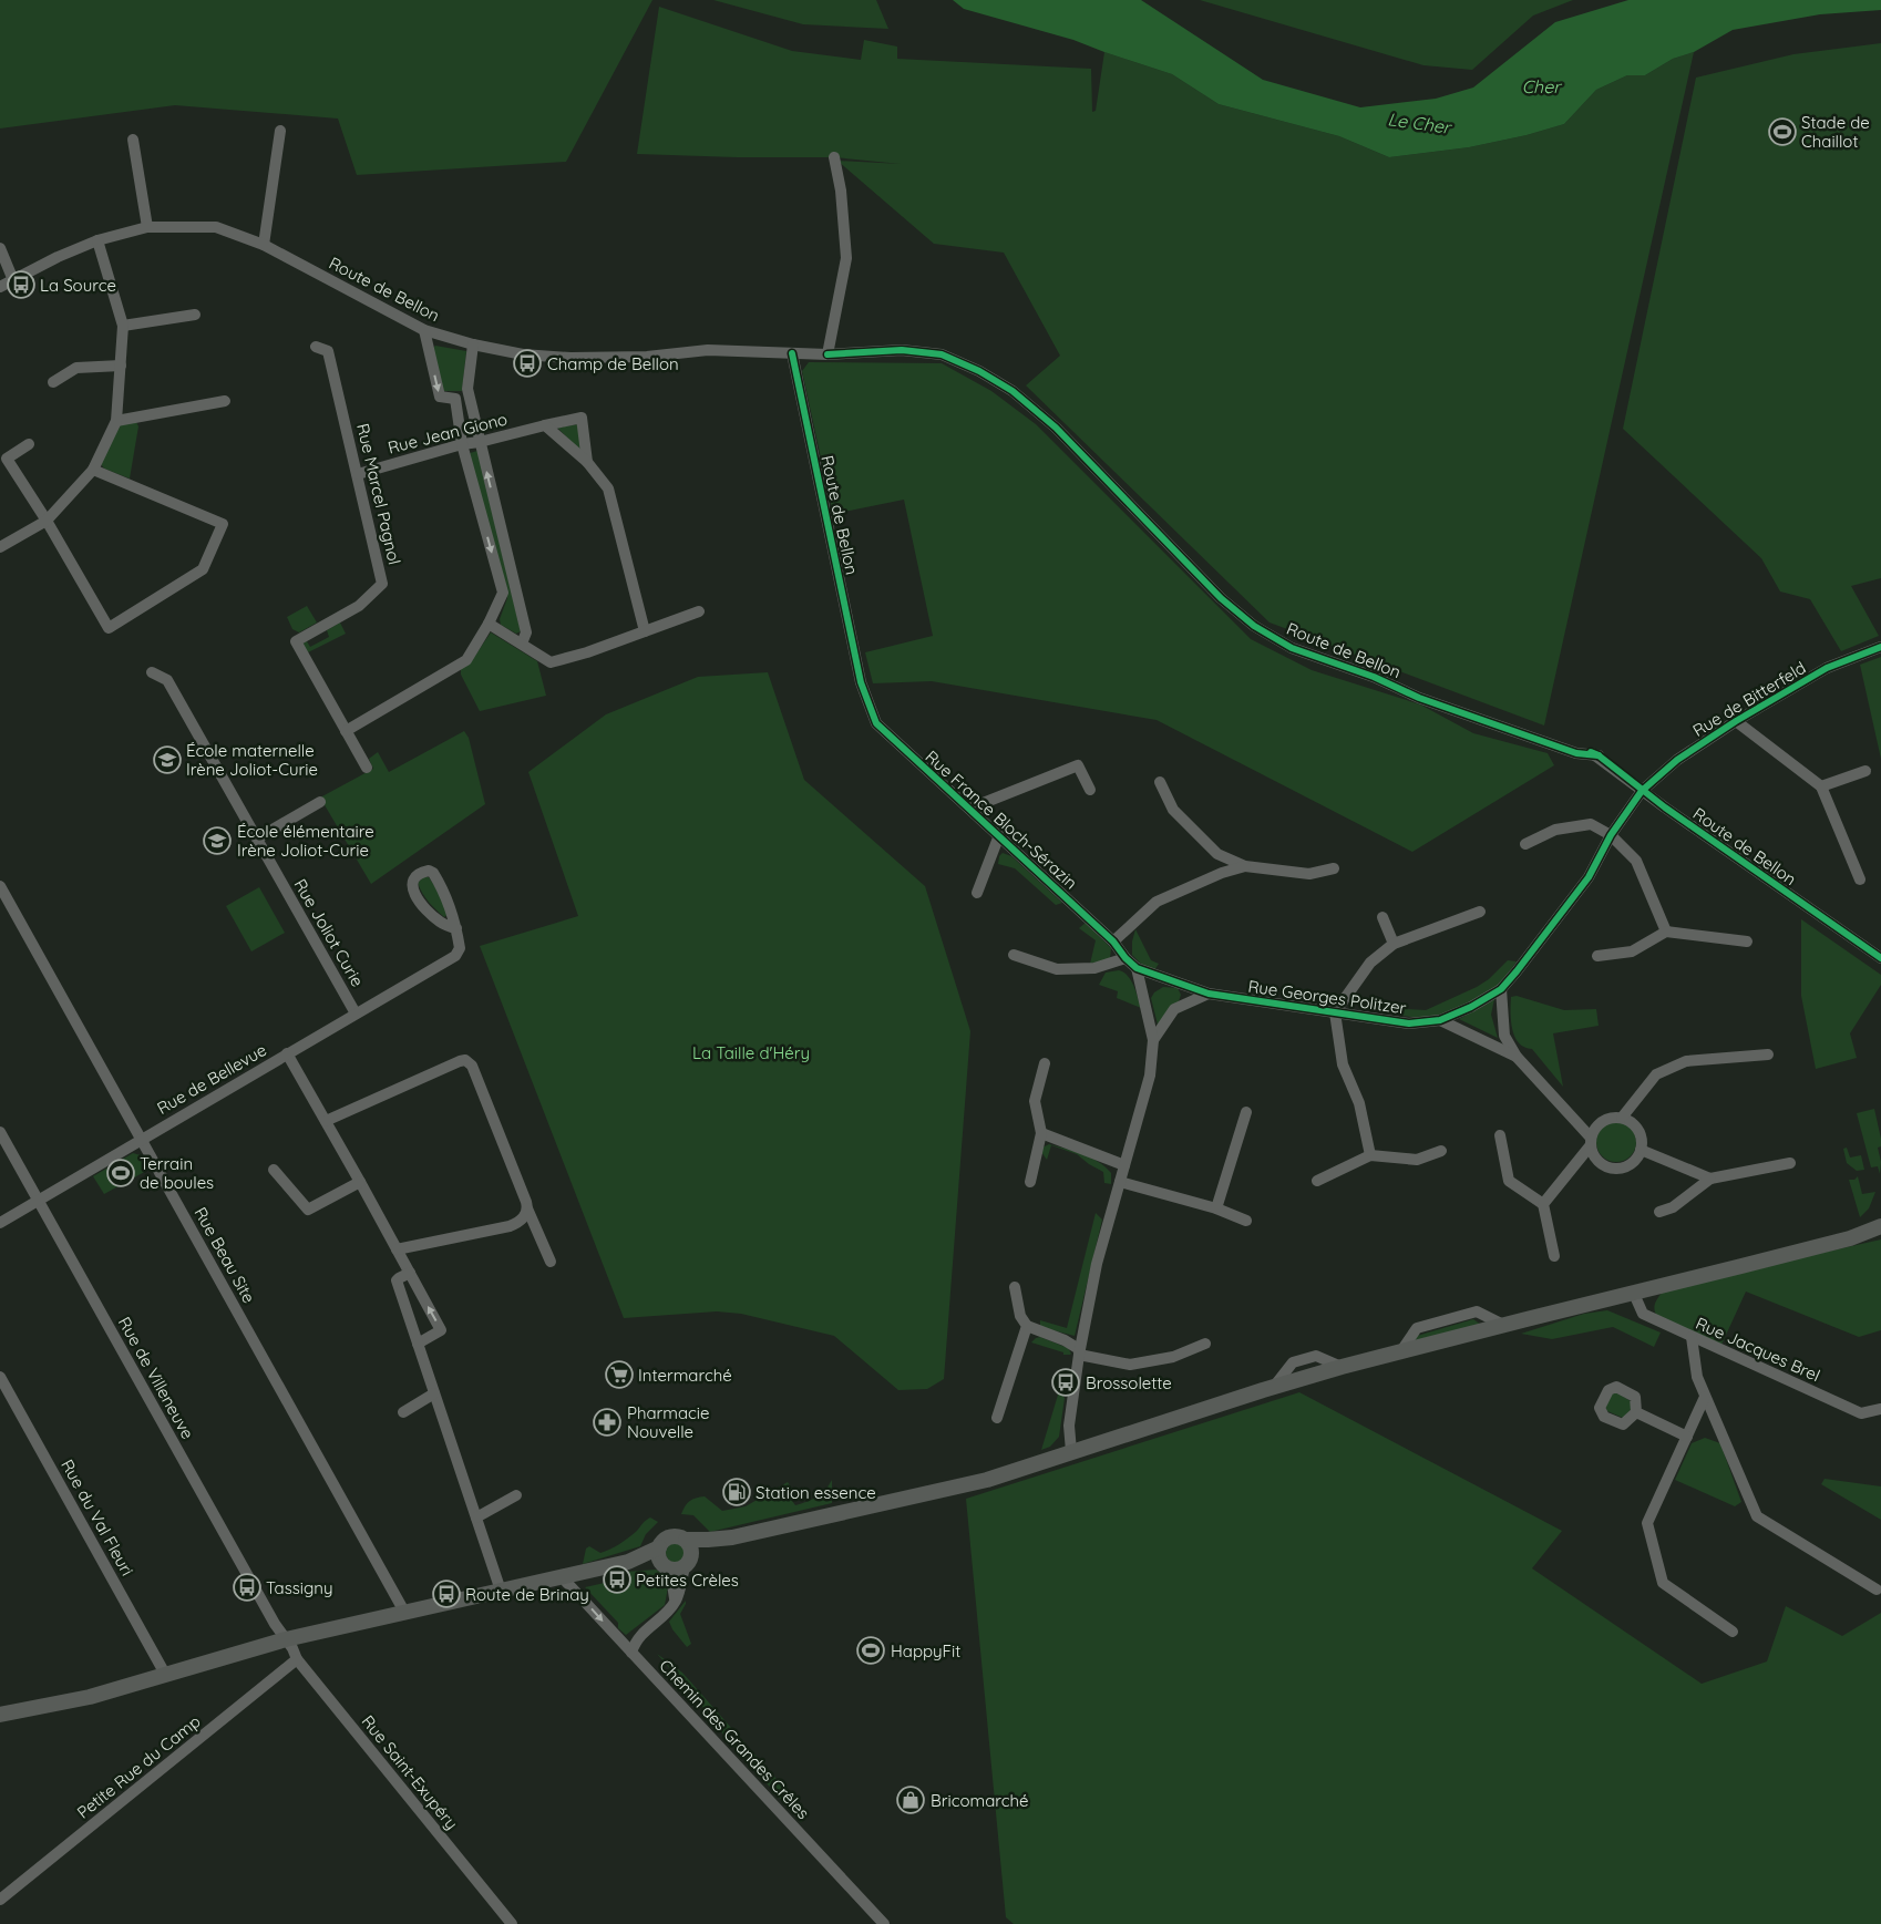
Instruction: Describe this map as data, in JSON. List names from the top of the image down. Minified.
{"streets":{"street":["Route de Bellon","Rue Jean Giono","Rue Marcel Pagnol","Rue de Bitterfeld","Rue France Bloch-Sérazin","Rue Joliot Curie","Rue Georges Politzer","Rue de Bellevue","Rue Beau Site","Rue Jacques Brel","Rue de Villeneuve","Rue du Val Fleuri","Chemin des Grandes Crêles","Petite Rue du Camp","Rue Saint-Exupéry"]},"crossings":[["Route de Bellon","Rue de Bitterfeld"],["Route de Bellon","Rue France Bloch-Sérazin"],["Route de Bellon","Rue Georges Politzer"],["Rue Jean Giono","Rue Marcel Pagnol"],["Rue de Bitterfeld","Rue Georges Politzer"],["Rue France Bloch-Sérazin","Rue Georges Politzer"],["Rue Joliot Curie","Rue de Bellevue"],["Rue de Bellevue","Rue Beau Site"],["Rue de Bellevue","Rue de Villeneuve"],["Rue de Villeneuve","Rue Saint-Exupéry"],["Petite Rue du Camp","Rue Saint-Exupéry"]],"water":["Cher","Le Cher"],"parks":["La Taille d'Héry"],"places":{"sports":["Stade de Chaillot","Terrain de boules","HappyFit"],"bus stop":["La Source","Champ de Bellon","Brossolette","Petites Crèles","Tassigny","Route de Brinay"],"school or university":["École maternelle Irène Joliot-Curie","École élémentaire Irène Joliot-Curie"],"supermarket":["Intermarché"],"pharmacy":["Pharmacie Nouvelle"],"fuel station":["Station essence"],"shop":["Bricomarché"]}}
